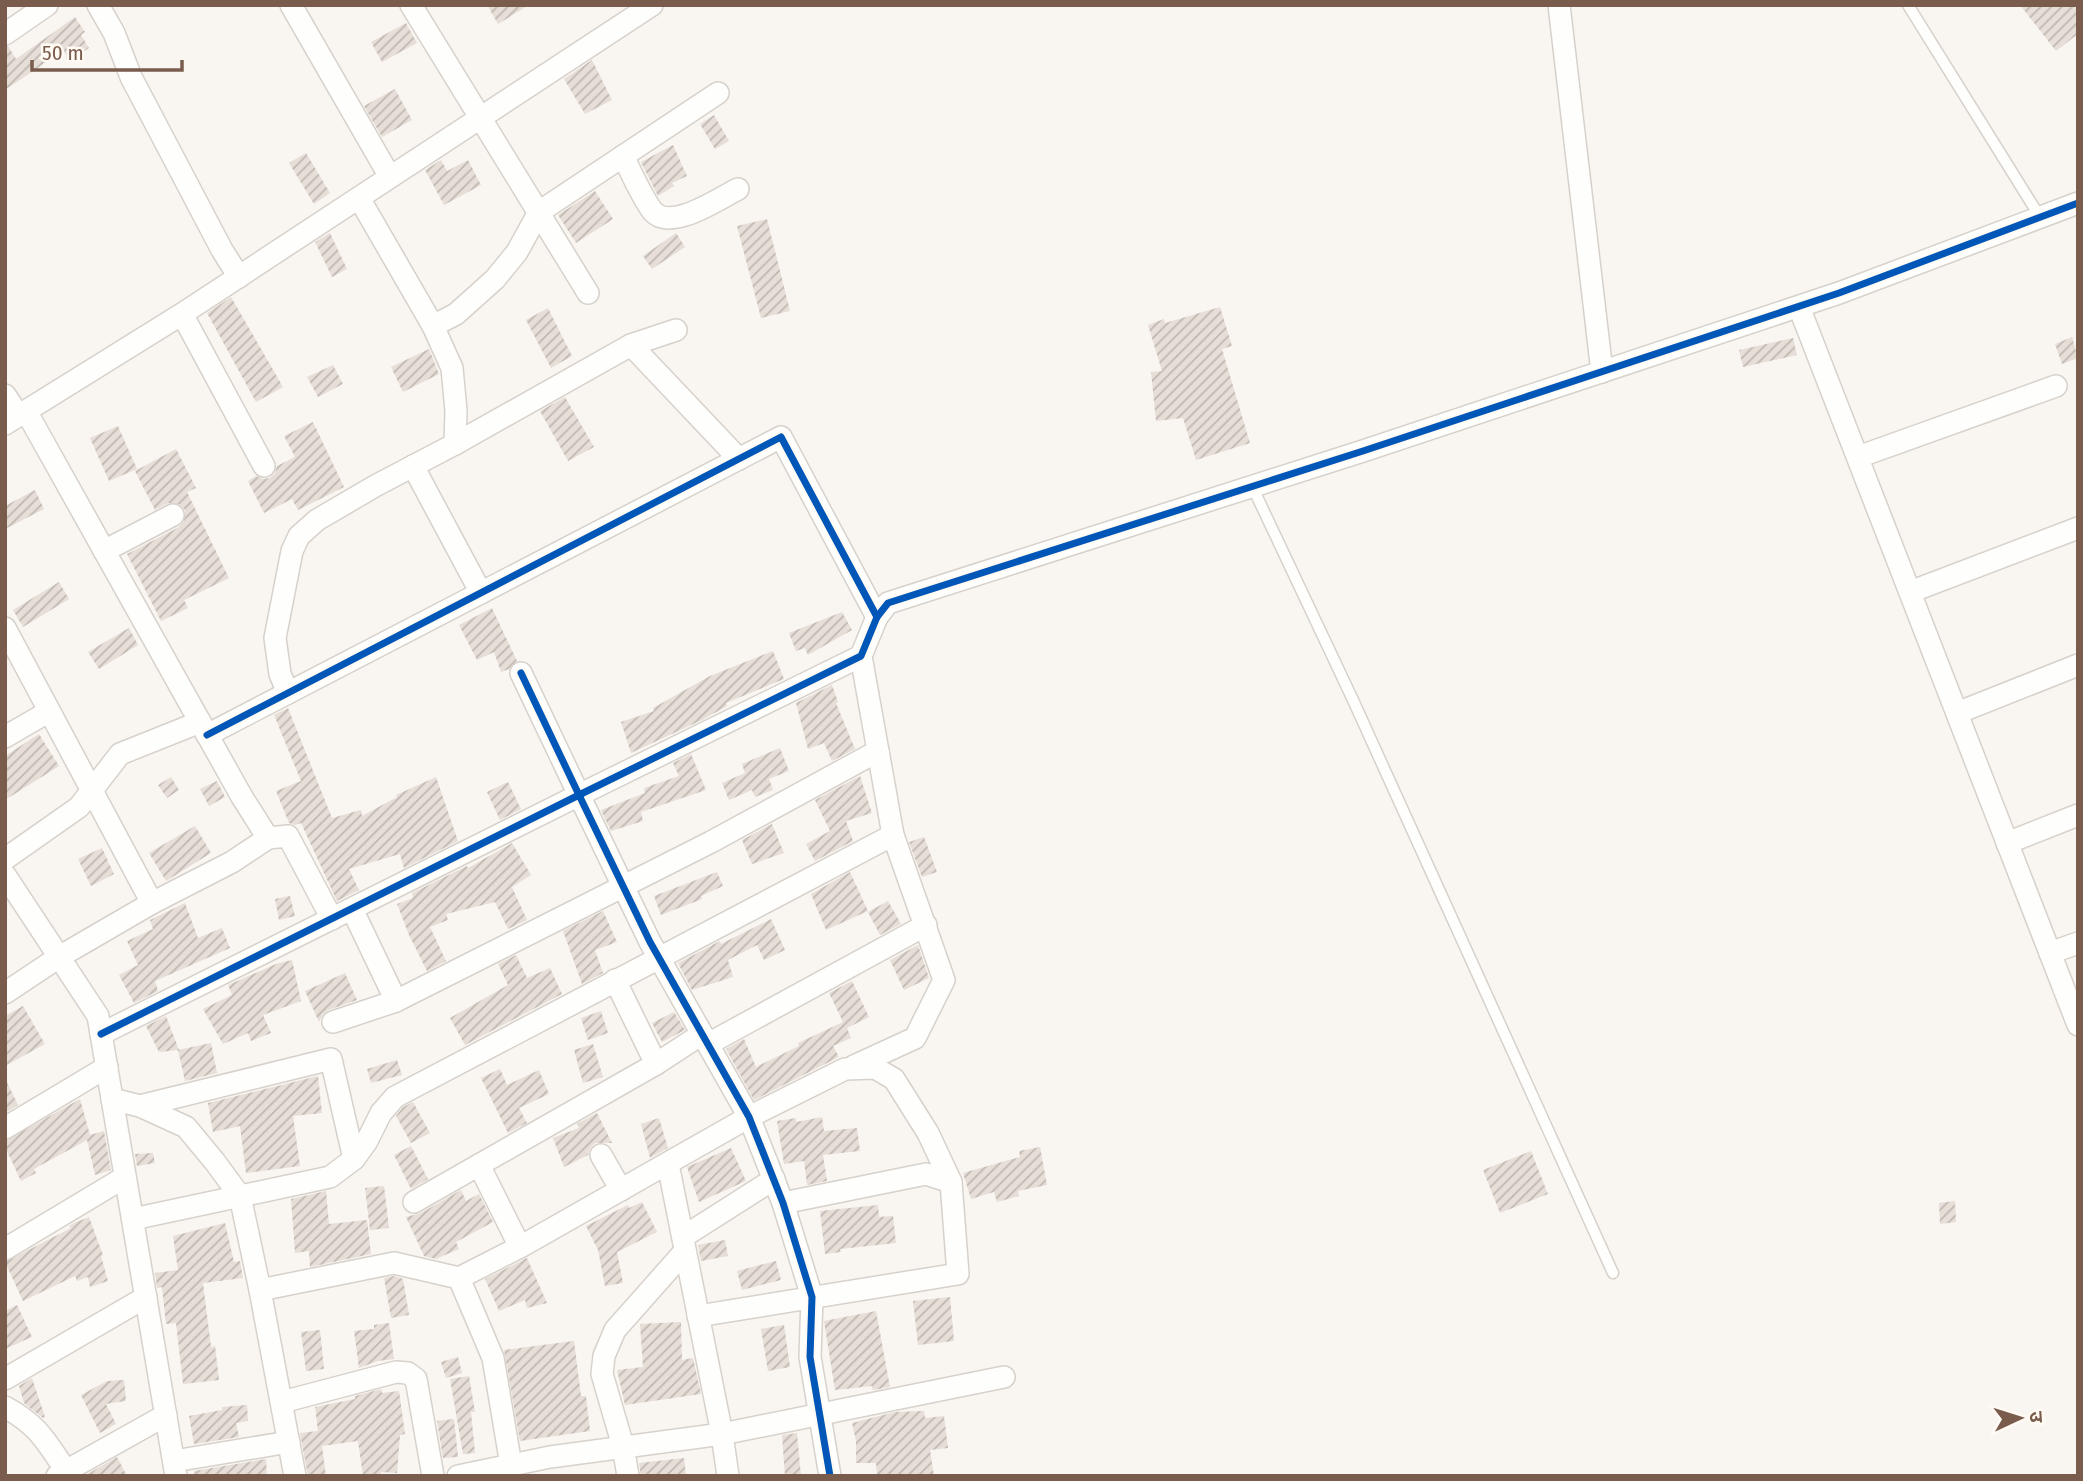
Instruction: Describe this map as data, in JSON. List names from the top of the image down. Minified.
{"scale_bar":"50 m","north":"right"}
